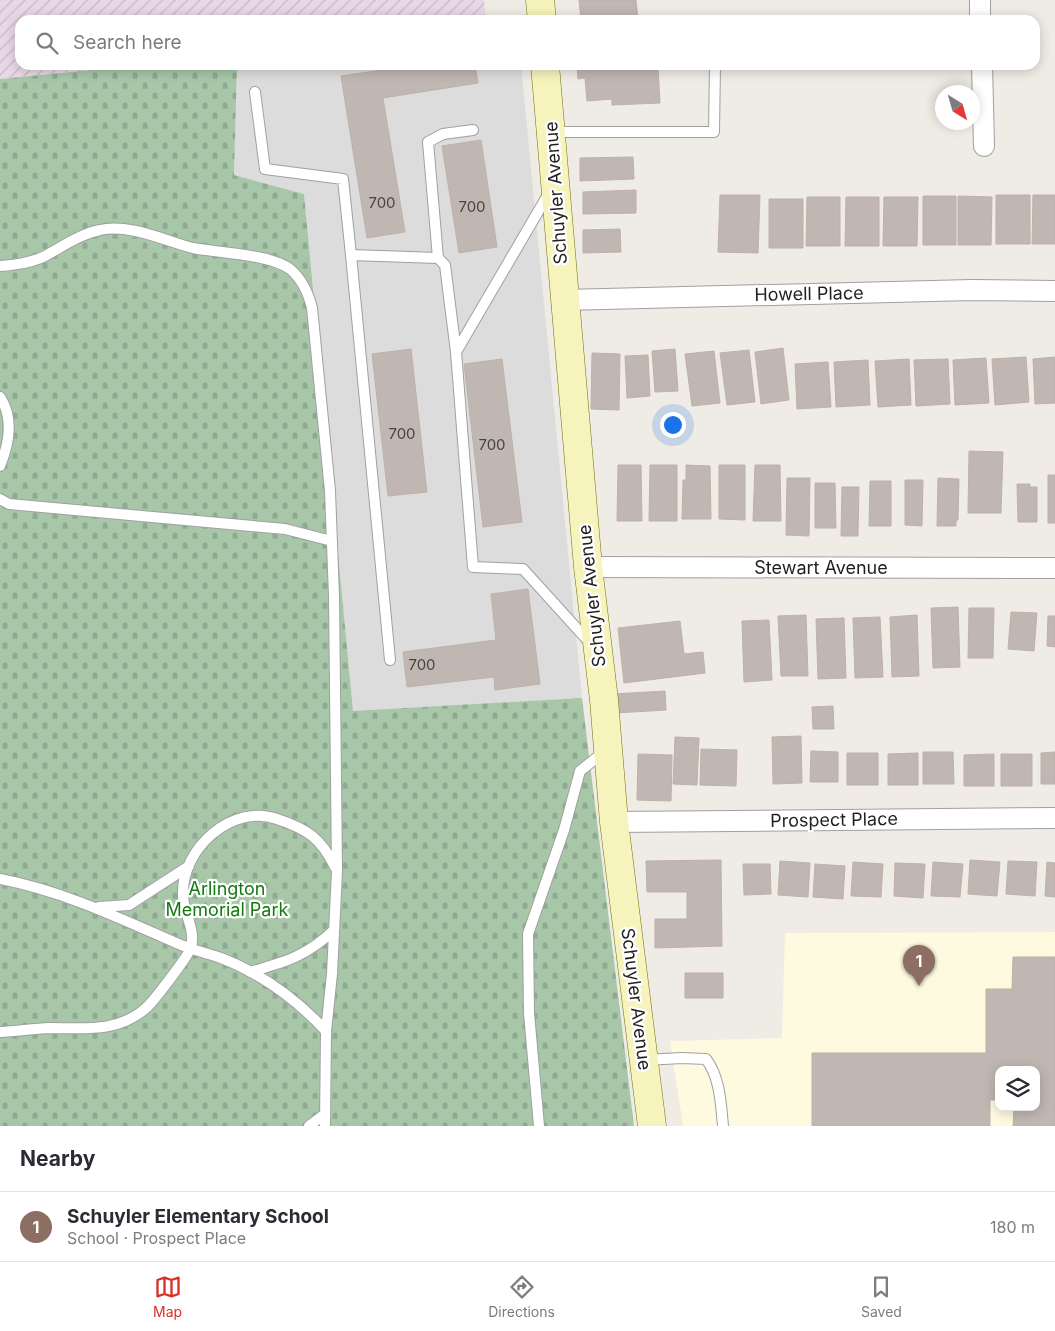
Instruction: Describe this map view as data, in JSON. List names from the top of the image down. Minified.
{"streets":{"main road":["Schuyler Avenue"],"street":["Howell Place","Stewart Avenue","Prospect Place"]},"crossings":[["Schuyler Avenue","Howell Place"],["Schuyler Avenue","Stewart Avenue"],["Schuyler Avenue","Prospect Place"]],"parks":["Arlington Memorial Park"],"house_numbers":["700","700","700","700","700"],"north":"bottom right","page":{"search":"Search here","pins":"1","heading":"Nearby","list":[{"mark":"1","name":"Schuyler Elementary School","note":"School · Prospect Place","value":"180 m"}],"nav":["Map","Directions","Saved"]}}
